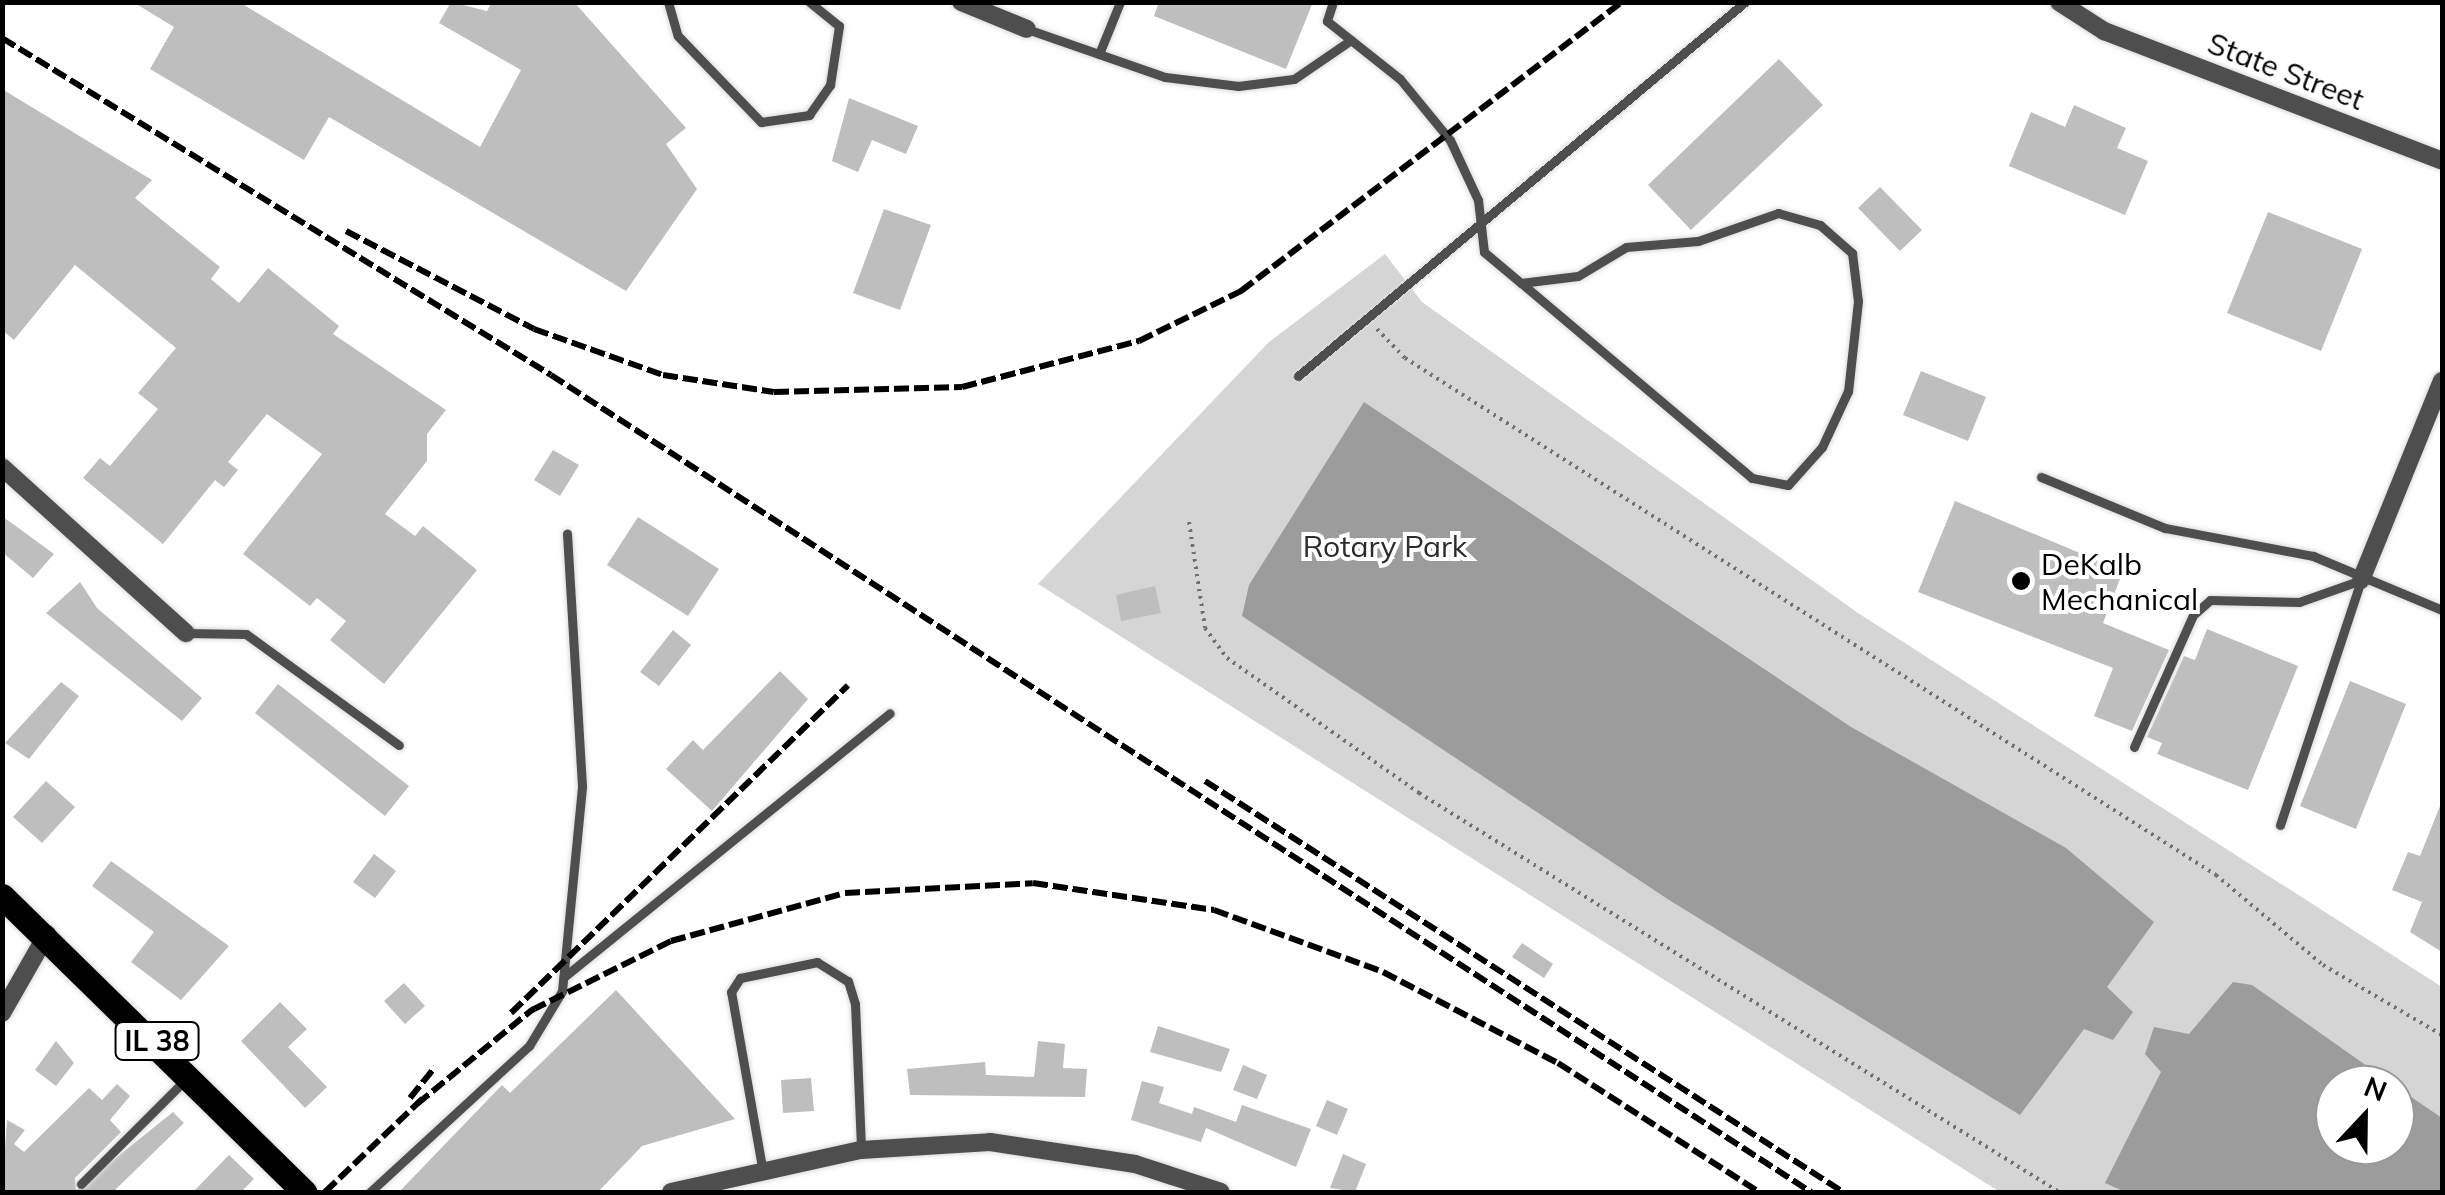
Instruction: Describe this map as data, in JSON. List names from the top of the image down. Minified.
{"streets":{"main road":["IL 38"],"street":["State Street"]},"parks":["Rotary Park"],"places":["DeKalb Mechanical"],"north":"top"}
